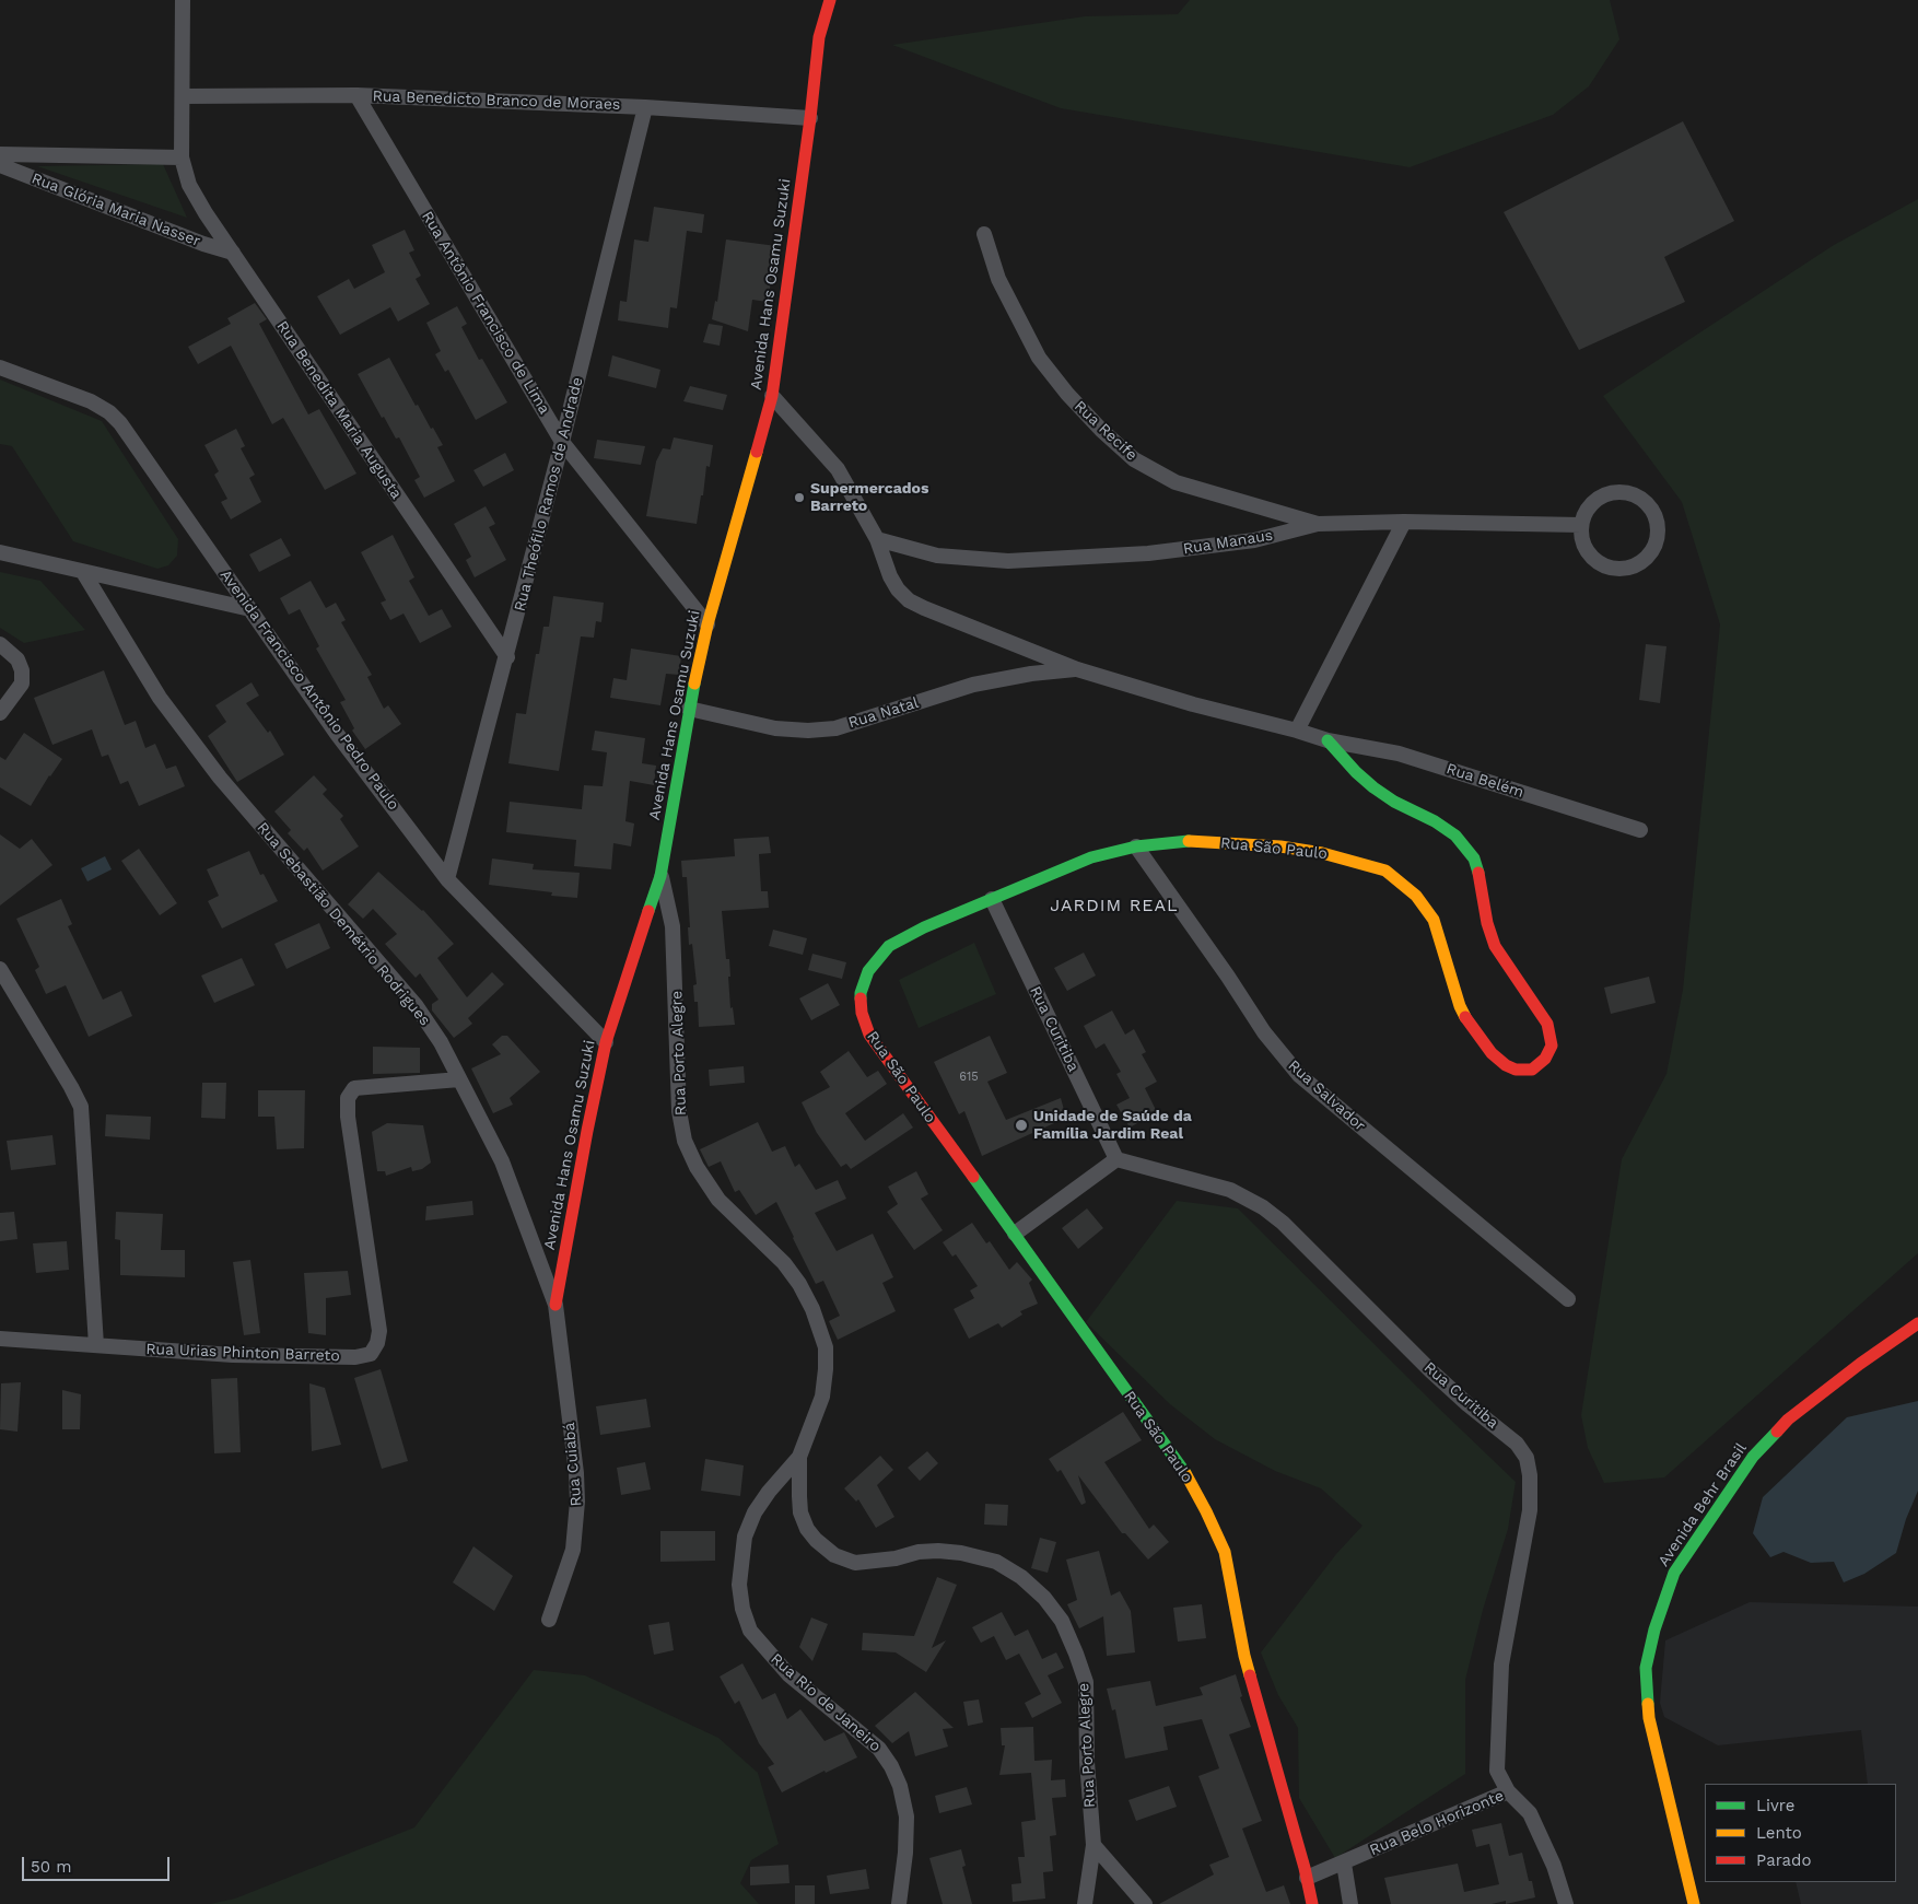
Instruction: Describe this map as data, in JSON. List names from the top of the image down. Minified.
{"streets":{"street":["Rua Benedicto Branco de Moraes","Rua Glória Maria Nasser","Avenida Hans Osamu Suzuki","Rua Antônio Francisco de Lima","Rua Benedita Maria Augusta","Rua Recife","Rua Theófilo Ramos de Andrade","Rua Manaus","Avenida Francisco Antônio Pedro Paulo","Rua Natal","Rua Belém","Rua São Paulo","Rua Sebastião Demétrio Rodrigues","Rua Curitiba","Rua Porto Alegre","Rua Salvador","Rua Urias Phinton Barreto","Rua Cuiabá","Avenida Behr Brasil","Rua Rio de Janeiro","Rua Belo Horizonte"]},"crossings":[["Rua Benedicto Branco de Moraes","Avenida Hans Osamu Suzuki"],["Rua Benedicto Branco de Moraes","Rua Antônio Francisco de Lima"],["Rua Benedicto Branco de Moraes","Rua Benedita Maria Augusta"],["Rua Benedicto Branco de Moraes","Rua Theófilo Ramos de Andrade"],["Rua Glória Maria Nasser","Rua Benedita Maria Augusta"],["Avenida Hans Osamu Suzuki","Rua Antônio Francisco de Lima"],["Avenida Hans Osamu Suzuki","Avenida Francisco Antônio Pedro Paulo"],["Avenida Hans Osamu Suzuki","Rua Natal"],["Avenida Hans Osamu Suzuki","Rua Sebastião Demétrio Rodrigues"],["Avenida Hans Osamu Suzuki","Rua Porto Alegre"],["Avenida Hans Osamu Suzuki","Rua Cuiabá"],["Rua Antônio Francisco de Lima","Rua Theófilo Ramos de Andrade"],["Rua Benedita Maria Augusta","Rua Theófilo Ramos de Andrade"],["Rua Recife","Rua Manaus"],["Rua Theófilo Ramos de Andrade","Avenida Francisco Antônio Pedro Paulo"],["Rua Belém","Rua São Paulo"],["Rua São Paulo","Rua Curitiba"],["Rua São Paulo","Rua Salvador"],["Rua São Paulo","Rua Belo Horizonte"],["Rua Sebastião Demétrio Rodrigues","Rua Urias Phinton Barreto"],["Rua Sebastião Demétrio Rodrigues","Rua Cuiabá"],["Rua Curitiba","Rua Belo Horizonte"],["Rua Porto Alegre","Rua Rio de Janeiro"]],"districts":["JARDIM REAL"],"places":["Supermercados Barreto","Unidade de Saúde da Família Jardim Real"],"house_numbers":["615"],"legend":["Livre","Lento","Parado"],"scale_bar":"50 m"}
